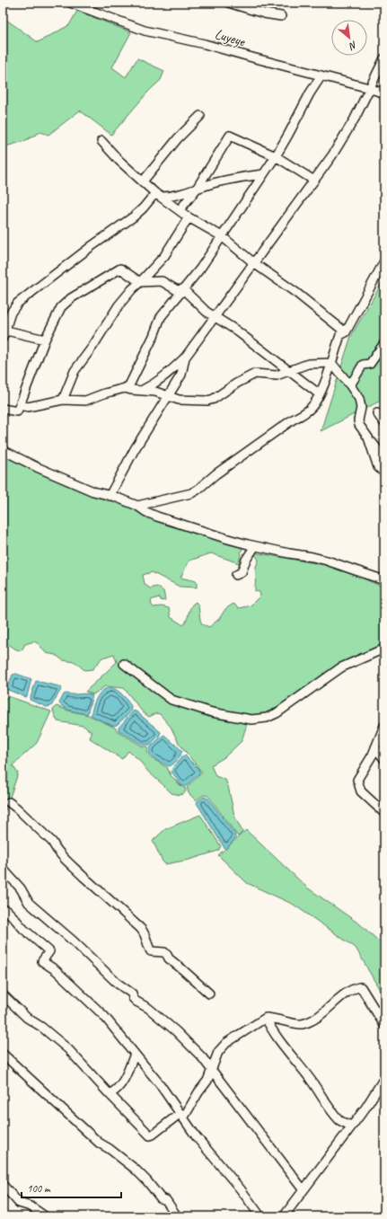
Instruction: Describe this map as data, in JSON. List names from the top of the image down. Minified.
{"streets":{"street":["Luyeye"]},"scale_bar":"100 m","north":"bottom right"}
